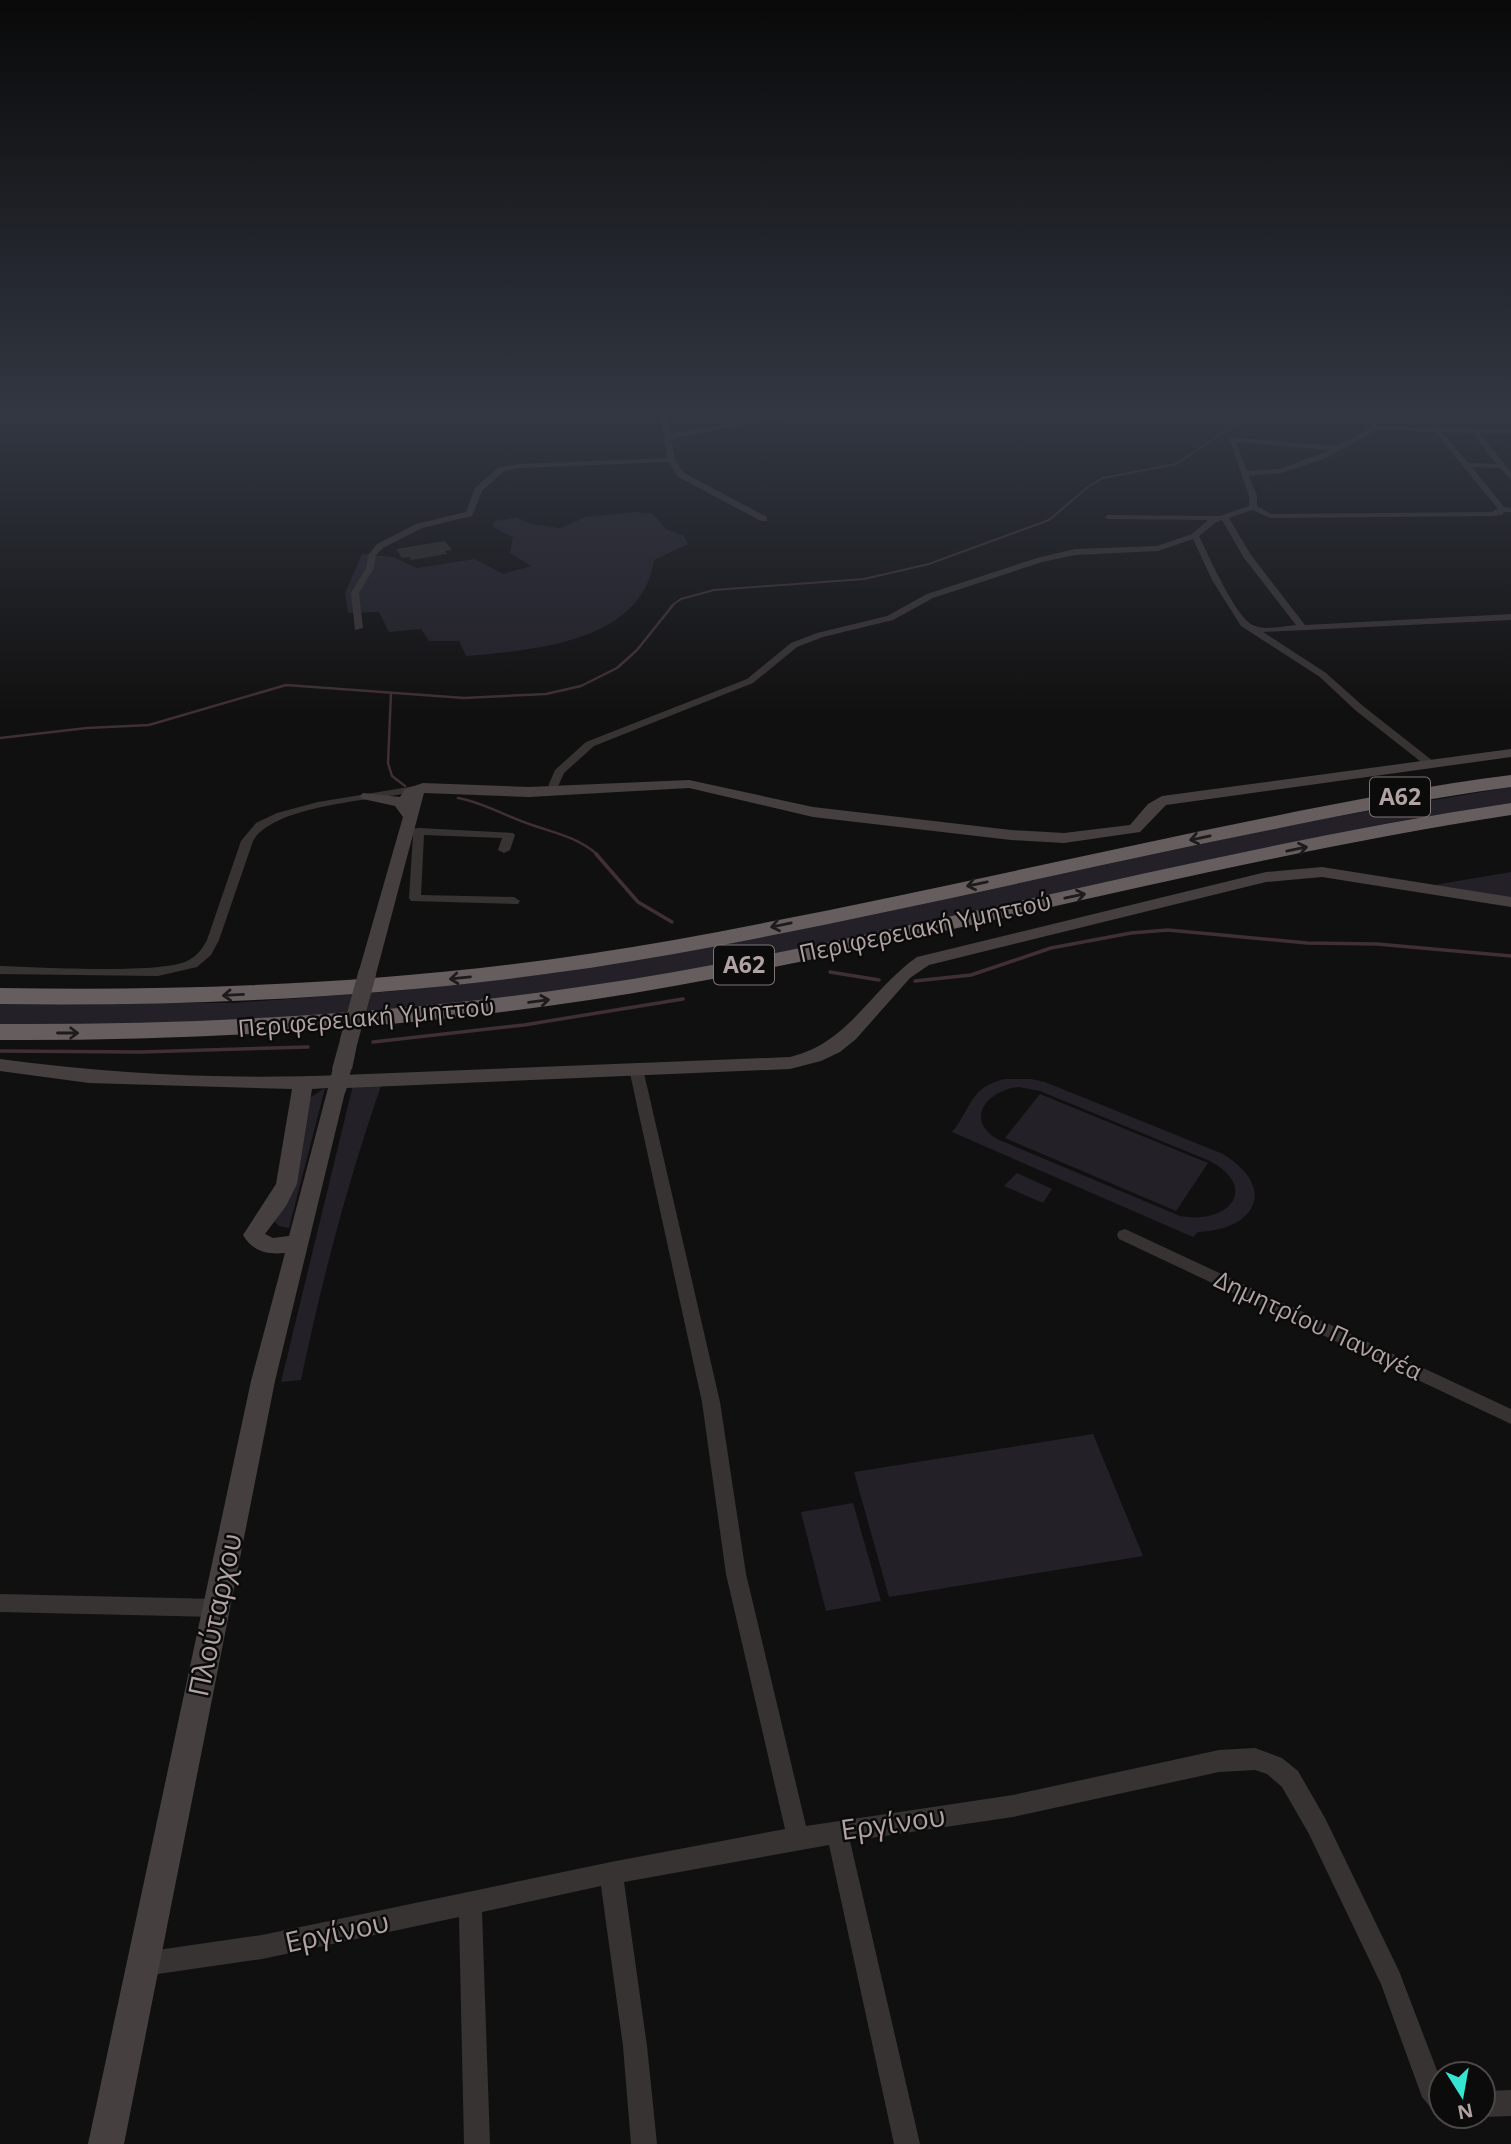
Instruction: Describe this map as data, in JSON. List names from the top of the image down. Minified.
{"streets":{"highway":["Α62","Περιφερειακή Υμηττού"],"street":["Δημητρίου Παναγέα","Πλούταρχου","Εργίνου"]},"crossings":[["Πλούταρχου","Εργίνου"]],"north":"bottom"}
